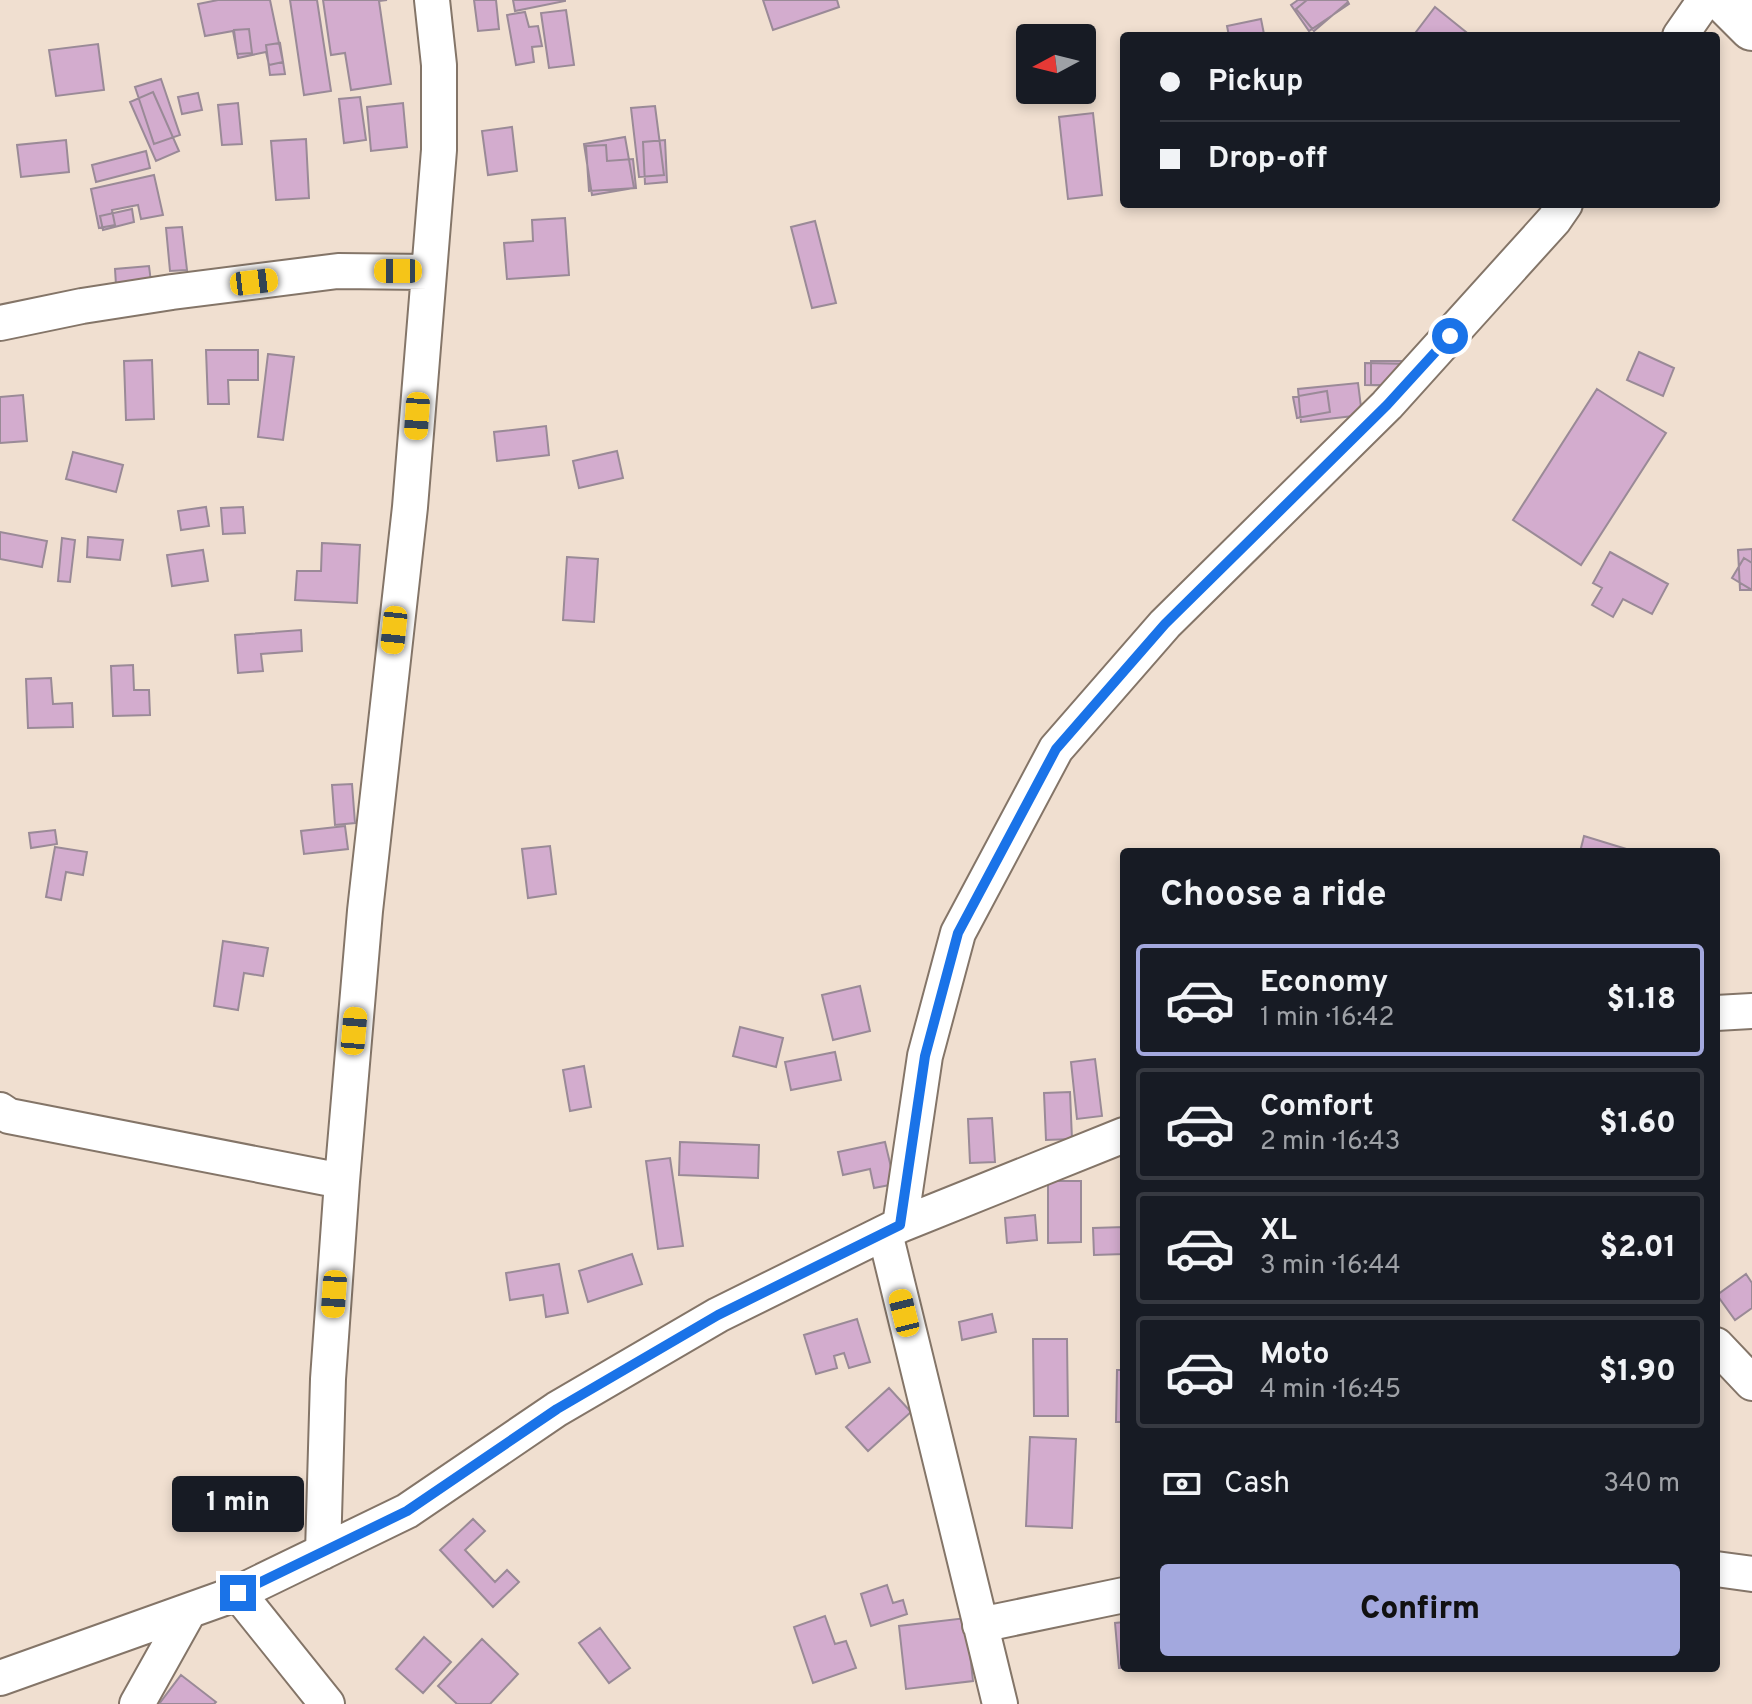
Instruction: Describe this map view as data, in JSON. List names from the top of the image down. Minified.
{"north":"left","page":{"banner":["Pickup","Drop-off"],"heading":"Choose a ride","list":[{"name":"Economy","note":"1 min · 16:42","value":"$1.18"},{"name":"Comfort","note":"2 min · 16:43","value":"$1.60"},{"name":"XL","note":"3 min · 16:44","value":"$2.01"},{"name":"Moto","note":"4 min · 16:45","value":"$1.90"}],"pay":["Cash","340 m"],"bubble":"1 min","buttons":"Confirm"}}
